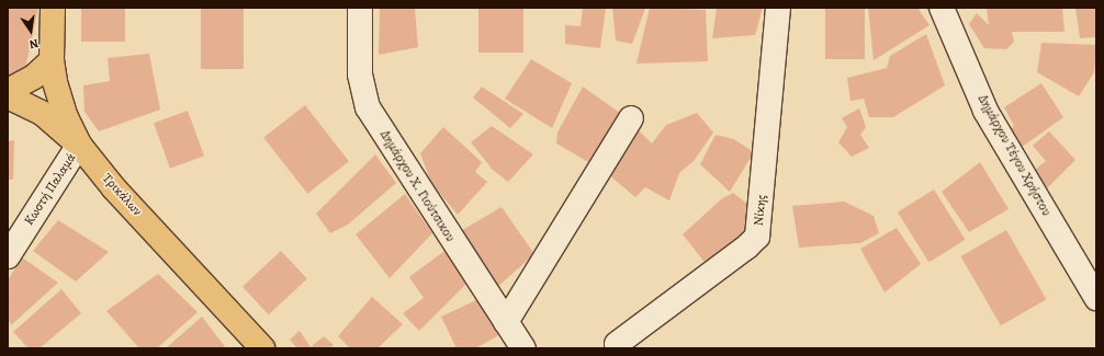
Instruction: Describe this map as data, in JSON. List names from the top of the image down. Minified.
{"streets":{"main road":["Τρικάλων"],"street":["Δημάρχου Τέγου Χρήστου","Δημάρχου Χ. Γιούτσικου","Κωστή Παλαμά","Νίκης"]},"crossings":[["Κωστή Παλαμά","Τρικάλων"]],"north":"bottom"}
